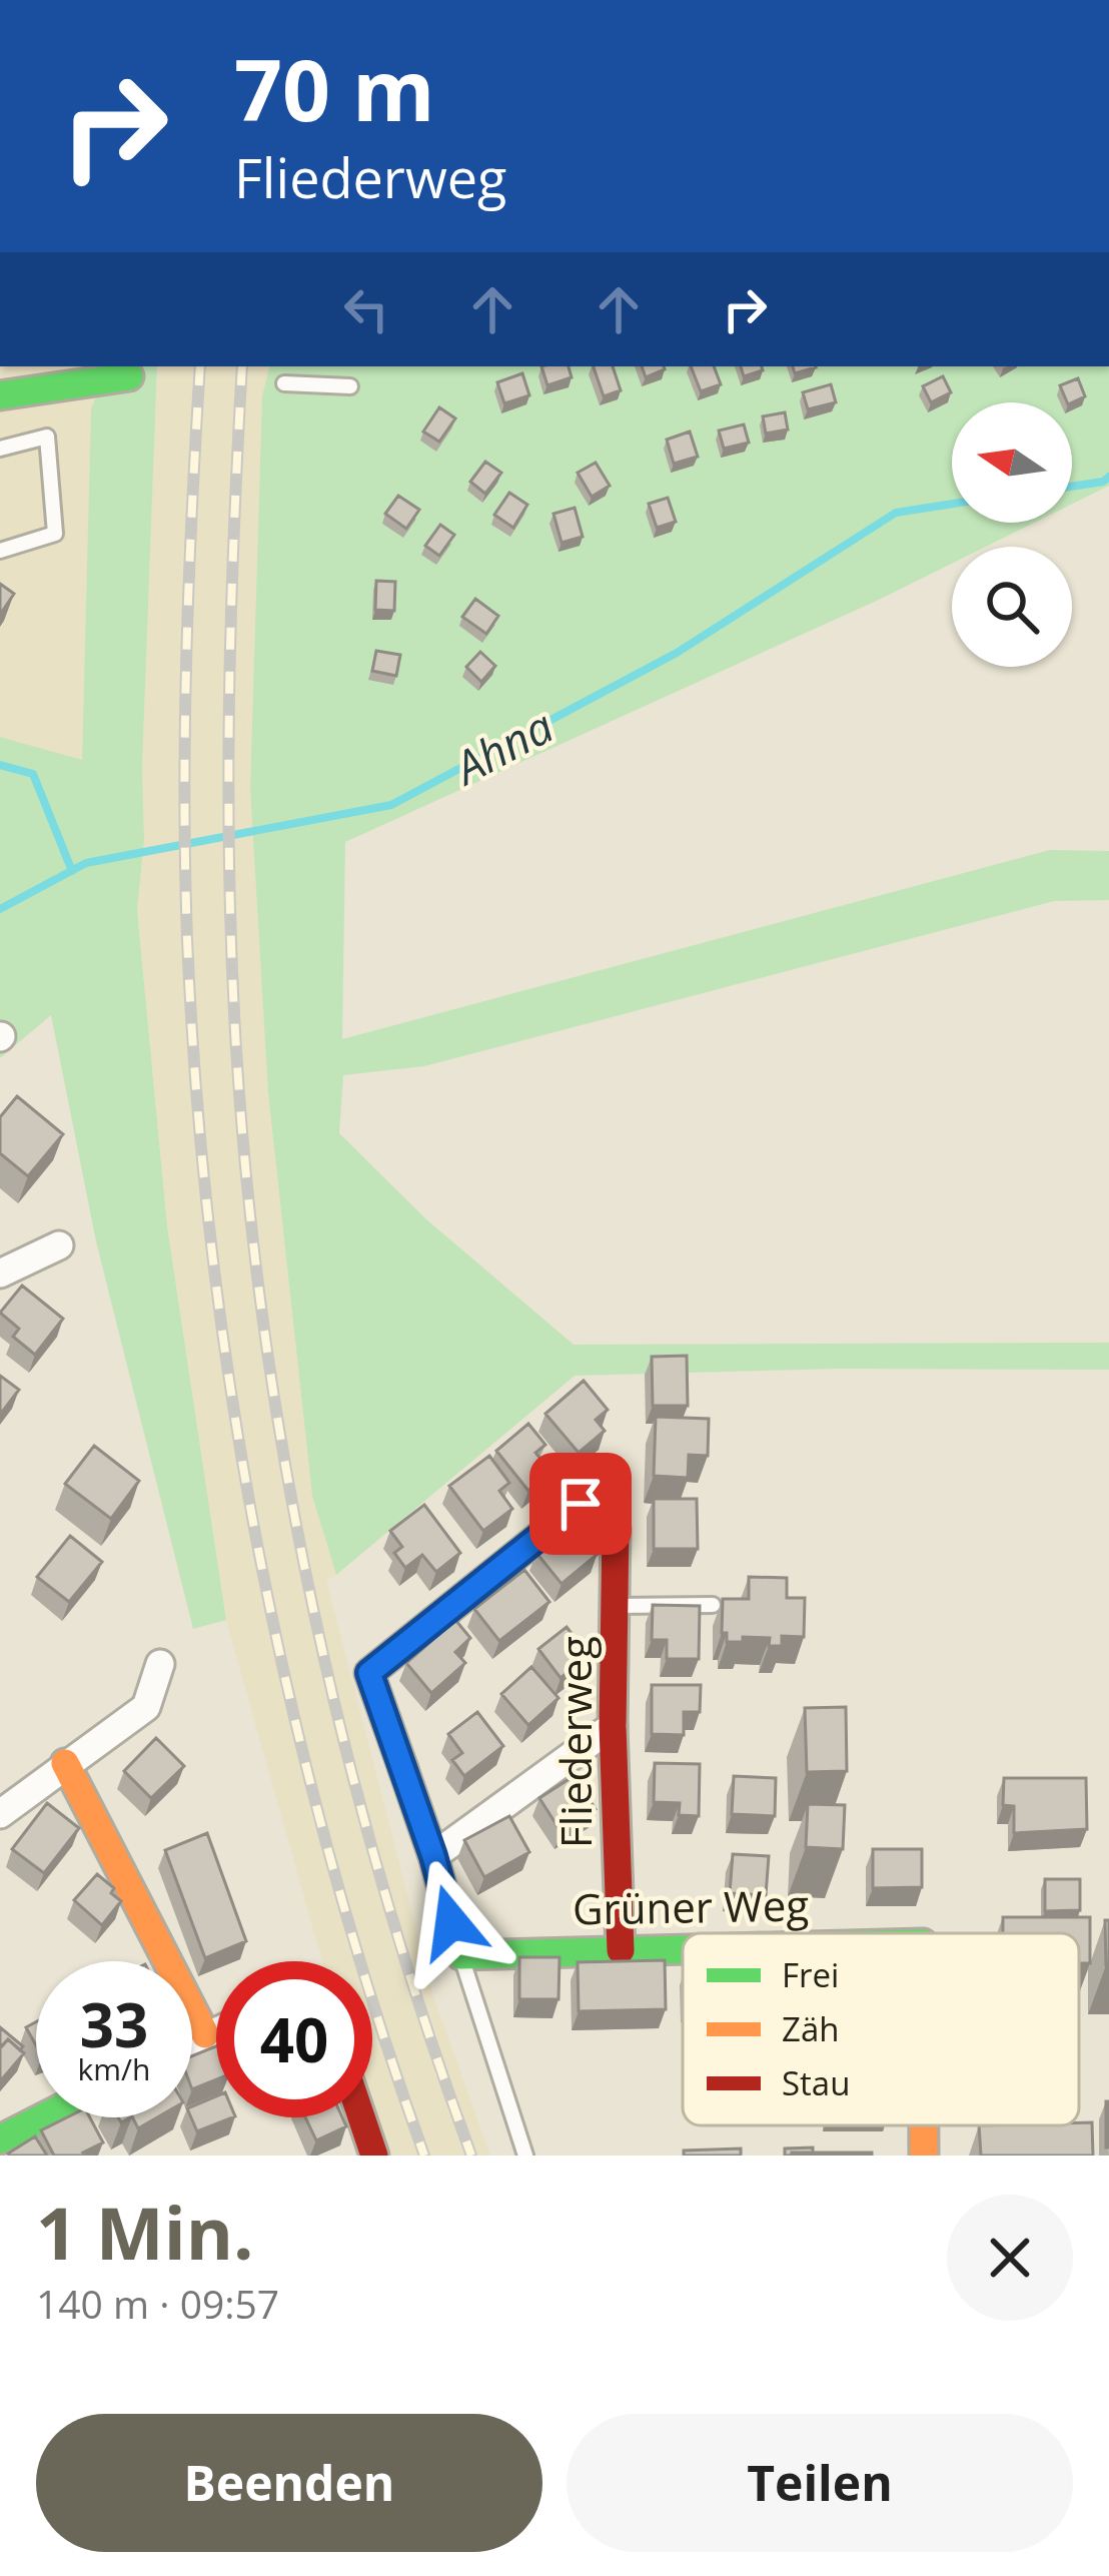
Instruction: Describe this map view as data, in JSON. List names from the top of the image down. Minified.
{"streets":{"street":["Fliederweg","Grüner Weg"]},"crossings":[["Fliederweg","Grüner Weg"]],"water":["Ahna"],"legend":["Frei","Zäh","Stau"],"north":"left","page":{"turn":["70 m","Fliederweg"],"speed":"33 km/h","limit":"40","heading":["1 Min.","140 m · 09:57"],"buttons":["Beenden","Teilen"]}}
